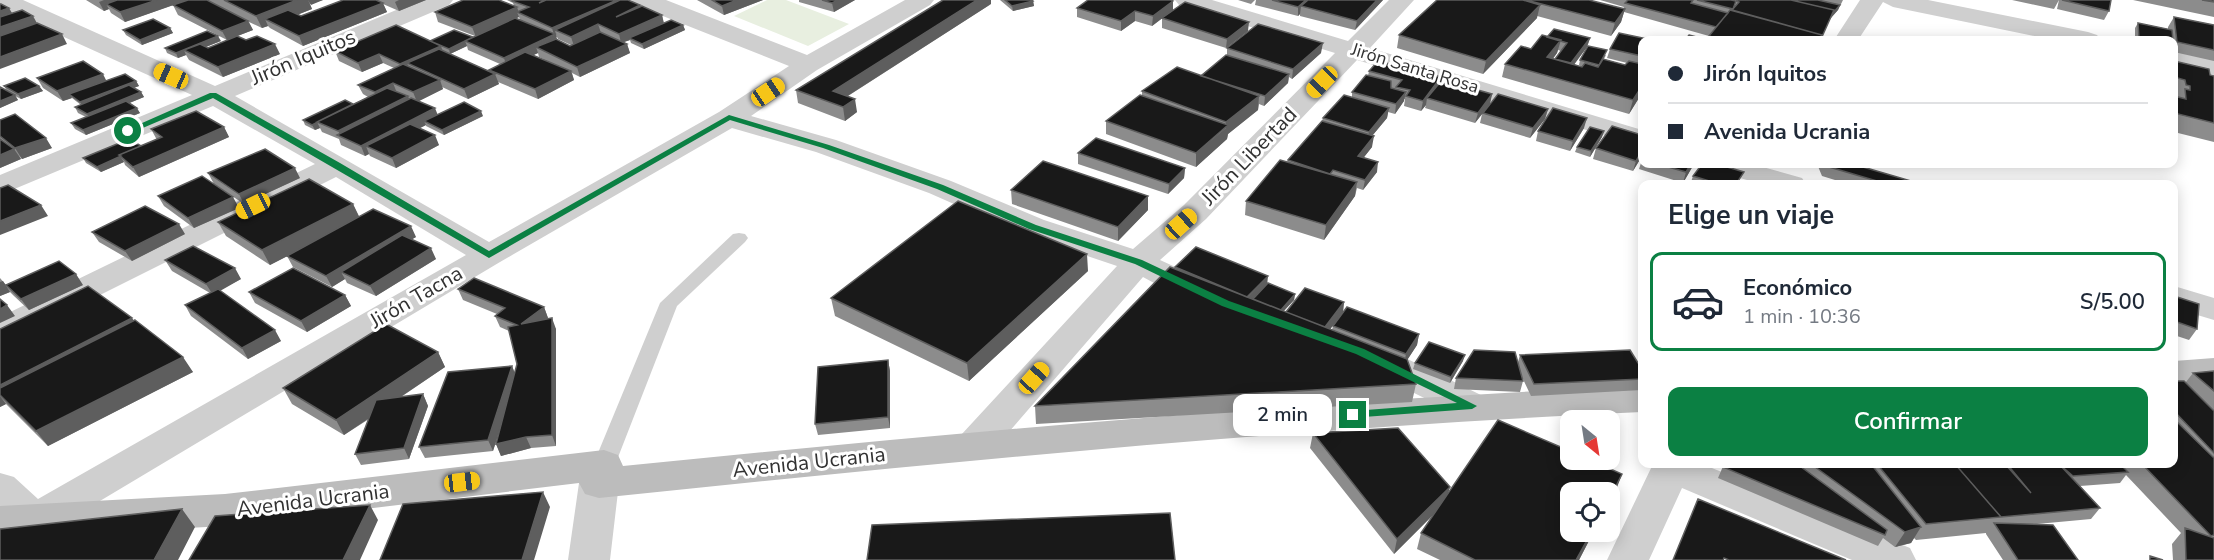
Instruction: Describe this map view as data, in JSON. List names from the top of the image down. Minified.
{"streets":{"main road":["Avenida Ucrania"],"street":["Jirón Iquitos","Jirón Santa Rosa","Jirón Libertad","Jirón Tacna"]},"crossings":[["Jirón Santa Rosa","Jirón Libertad"],["Jirón Libertad","Avenida Ucrania"],["Jirón Tacna","Avenida Ucrania"]],"north":"bottom right","page":{"banner":["Jirón Iquitos","Avenida Ucrania"],"heading":"Elige un viaje","list":[{"name":"Económico","note":"1 min · 10:36","value":"S/5.00"}],"buttons":"Confirmar","bubble":"2 min"}}
